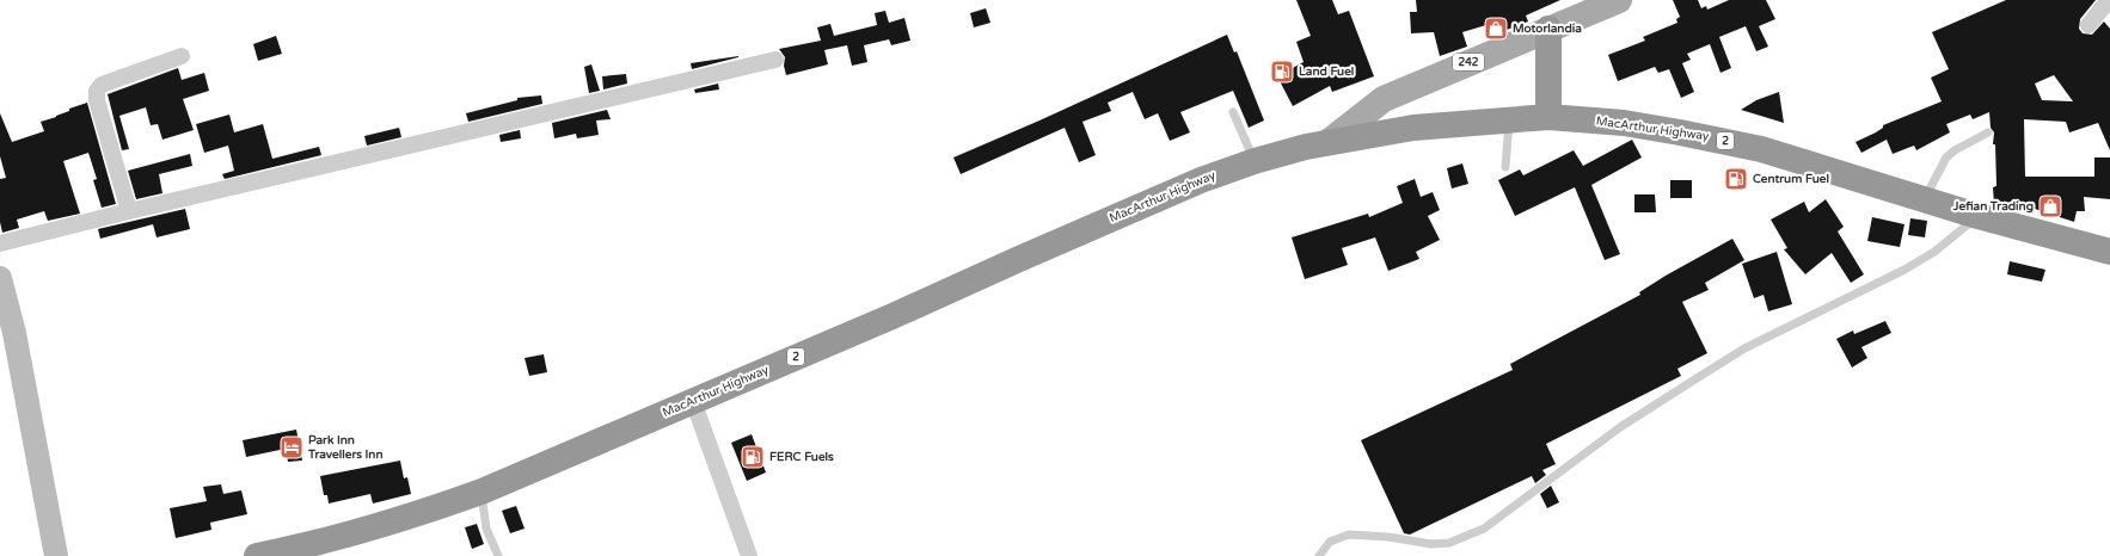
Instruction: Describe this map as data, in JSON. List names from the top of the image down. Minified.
{"streets":{"highway":["MacArthur Highway","2"],"main road":["242"]},"crossings":[["242","MacArthur Highway"]],"places":{"shop":["Motorlandia","Jefian Trading"],"fuel station":["Land Fuel","Centrum Fuel","FERC Fuels"],"hotel":["Park Inn Travellers Inn"]}}
